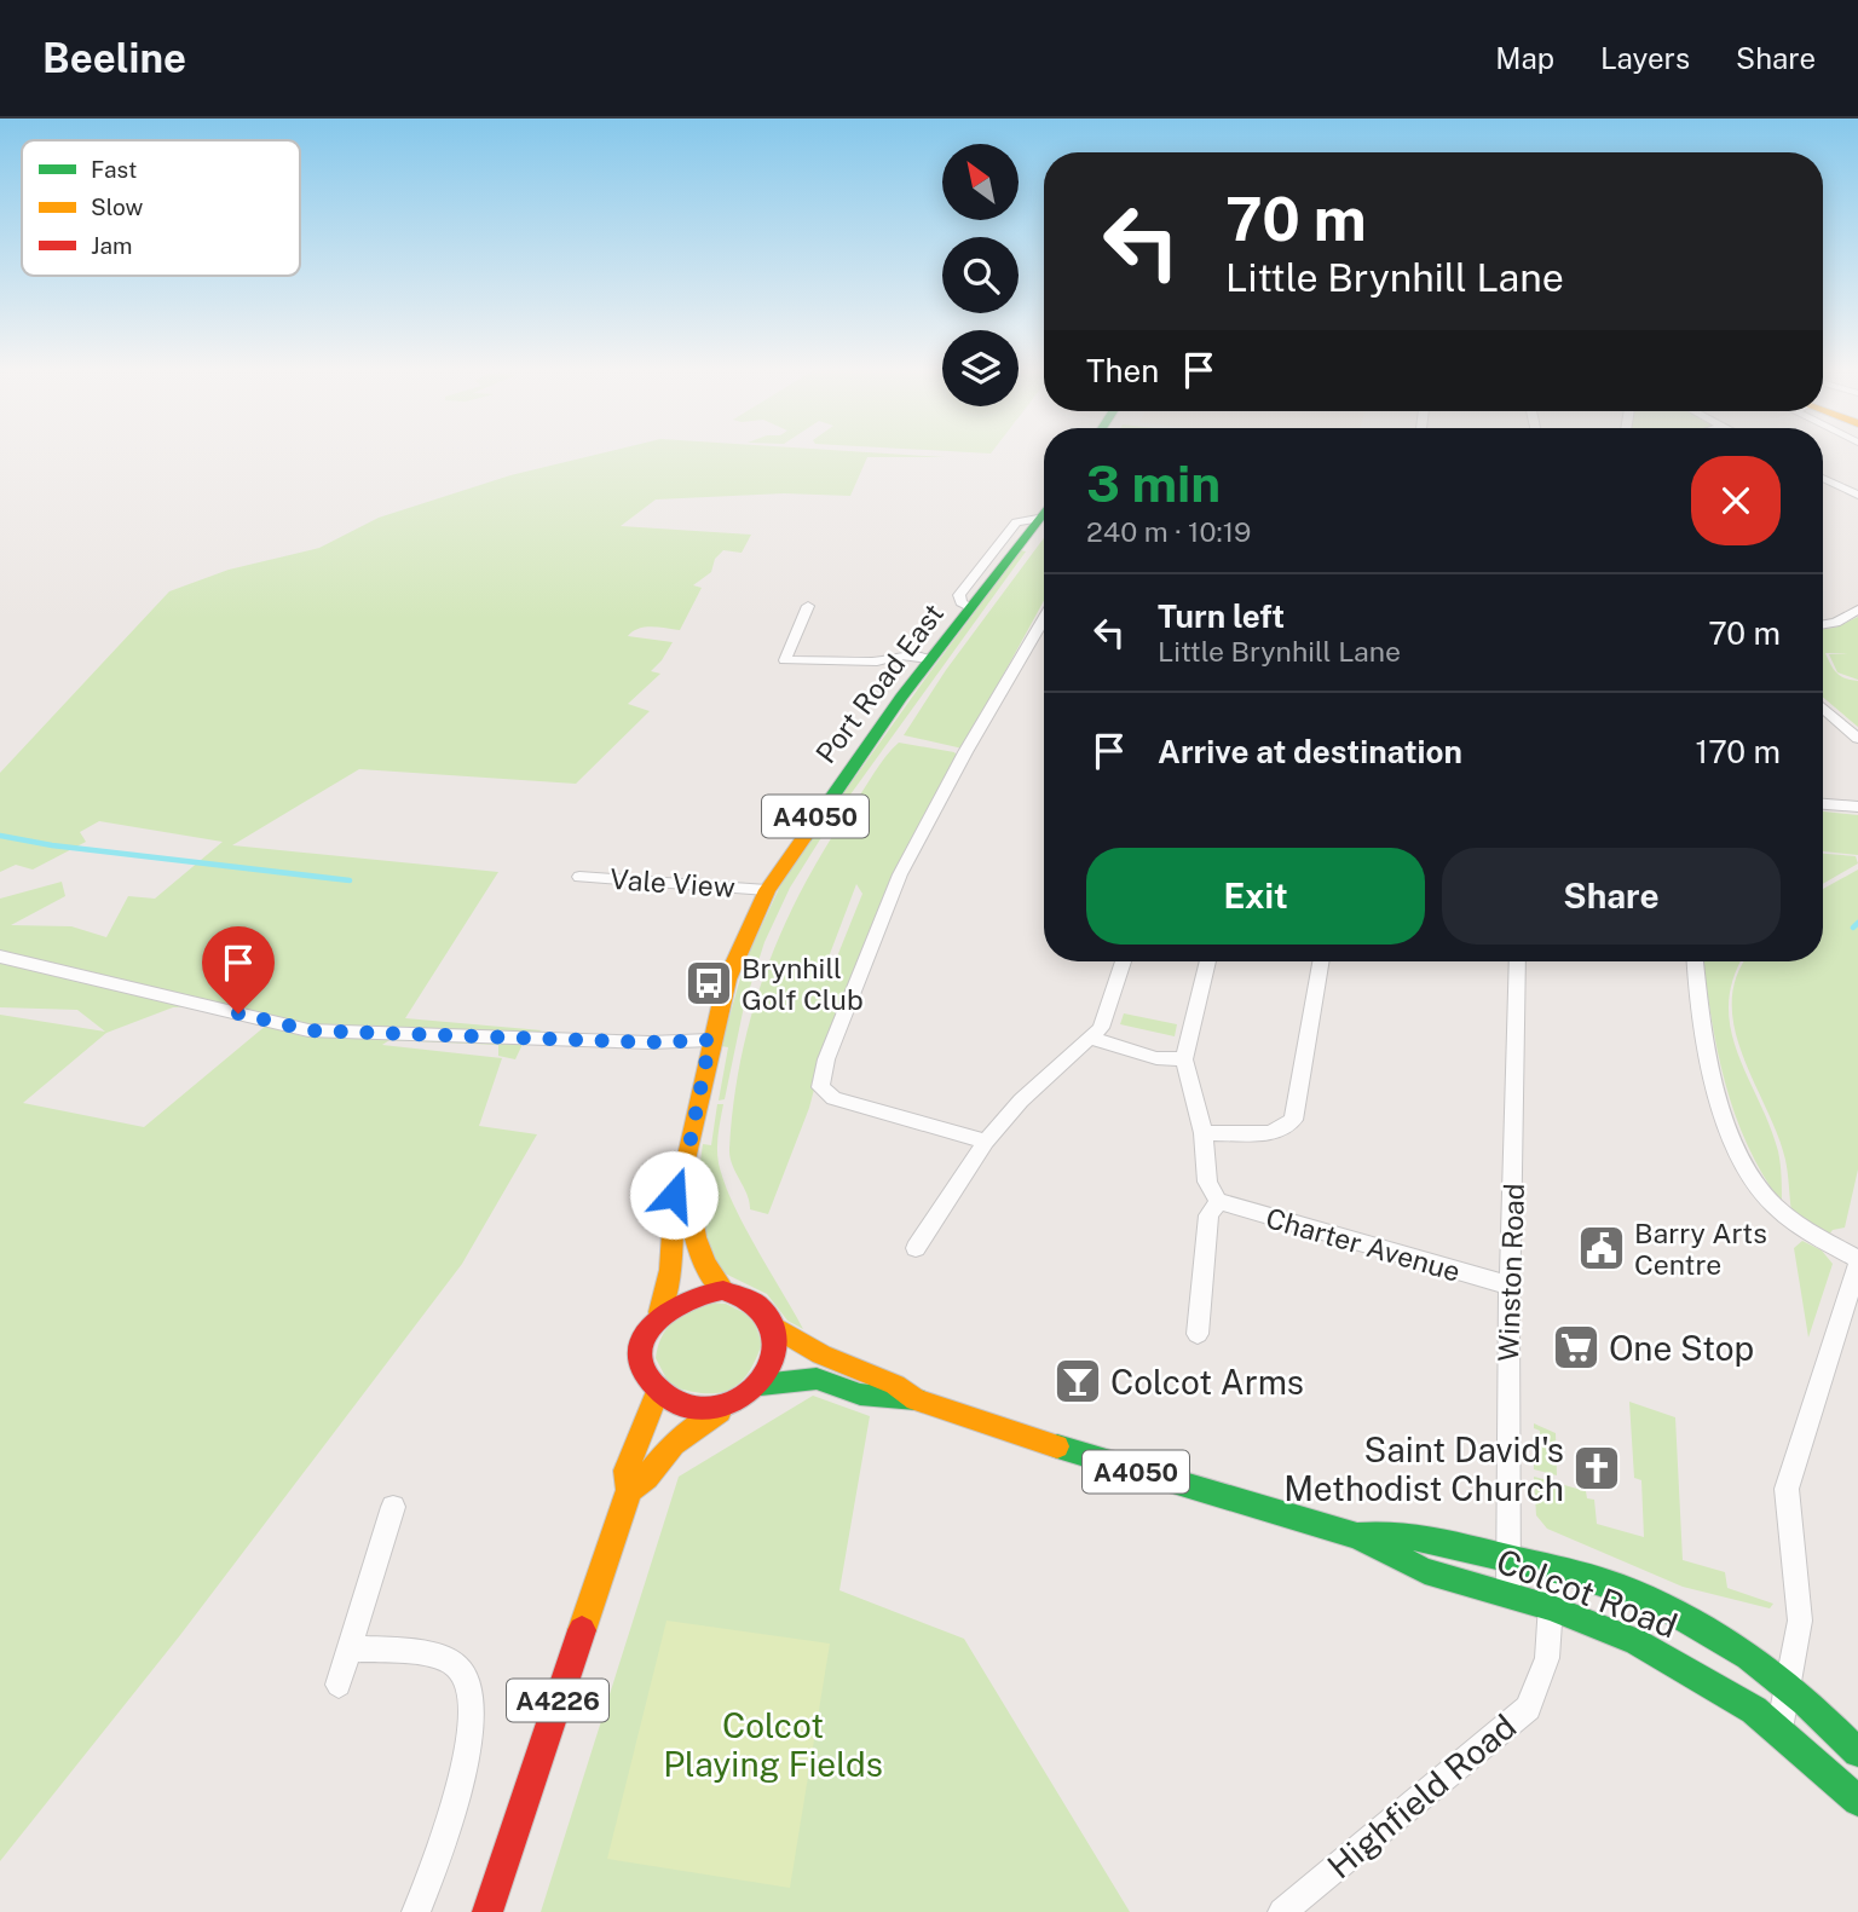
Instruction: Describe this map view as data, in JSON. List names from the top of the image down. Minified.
{"streets":{"main road":["Port Road East","A4050","Colcot Road","A4226"],"street":["Vale View","Charter Avenue","Winston Road","Highfield Road"]},"crossings":[["Port Road East","A4050"],["Port Road East","Vale View"],["Port Road East","Colcot Road"],["Port Road East","A4226"],["A4050","Colcot Road"],["A4050","A4226"],["Charter Avenue","Winston Road"],["Winston Road","Colcot Road"],["Colcot Road","A4226"],["Colcot Road","Highfield Road"]],"parks":["Colcot Playing Fields"],"places":{"bus stop":["Brynhill Golf Club"],"public building":["Barry Arts Centre"],"supermarket":["One Stop"],"bar":["Colcot Arms"],"church":["Saint David's Methodist Church"]},"legend":["Fast","Slow","Jam"],"north":"top left","page":{"header":"Beeline","nav":["Map","Layers","Share"],"turn":["70 m","Little Brynhill Lane"],"then":"Then","heading":["3 min","240 m · 10:19"],"list":[{"name":"Turn left","note":"Little Brynhill Lane","value":"70 m"},{"name":"Arrive at destination","value":"170 m"}],"buttons":["Exit","Share"]}}
